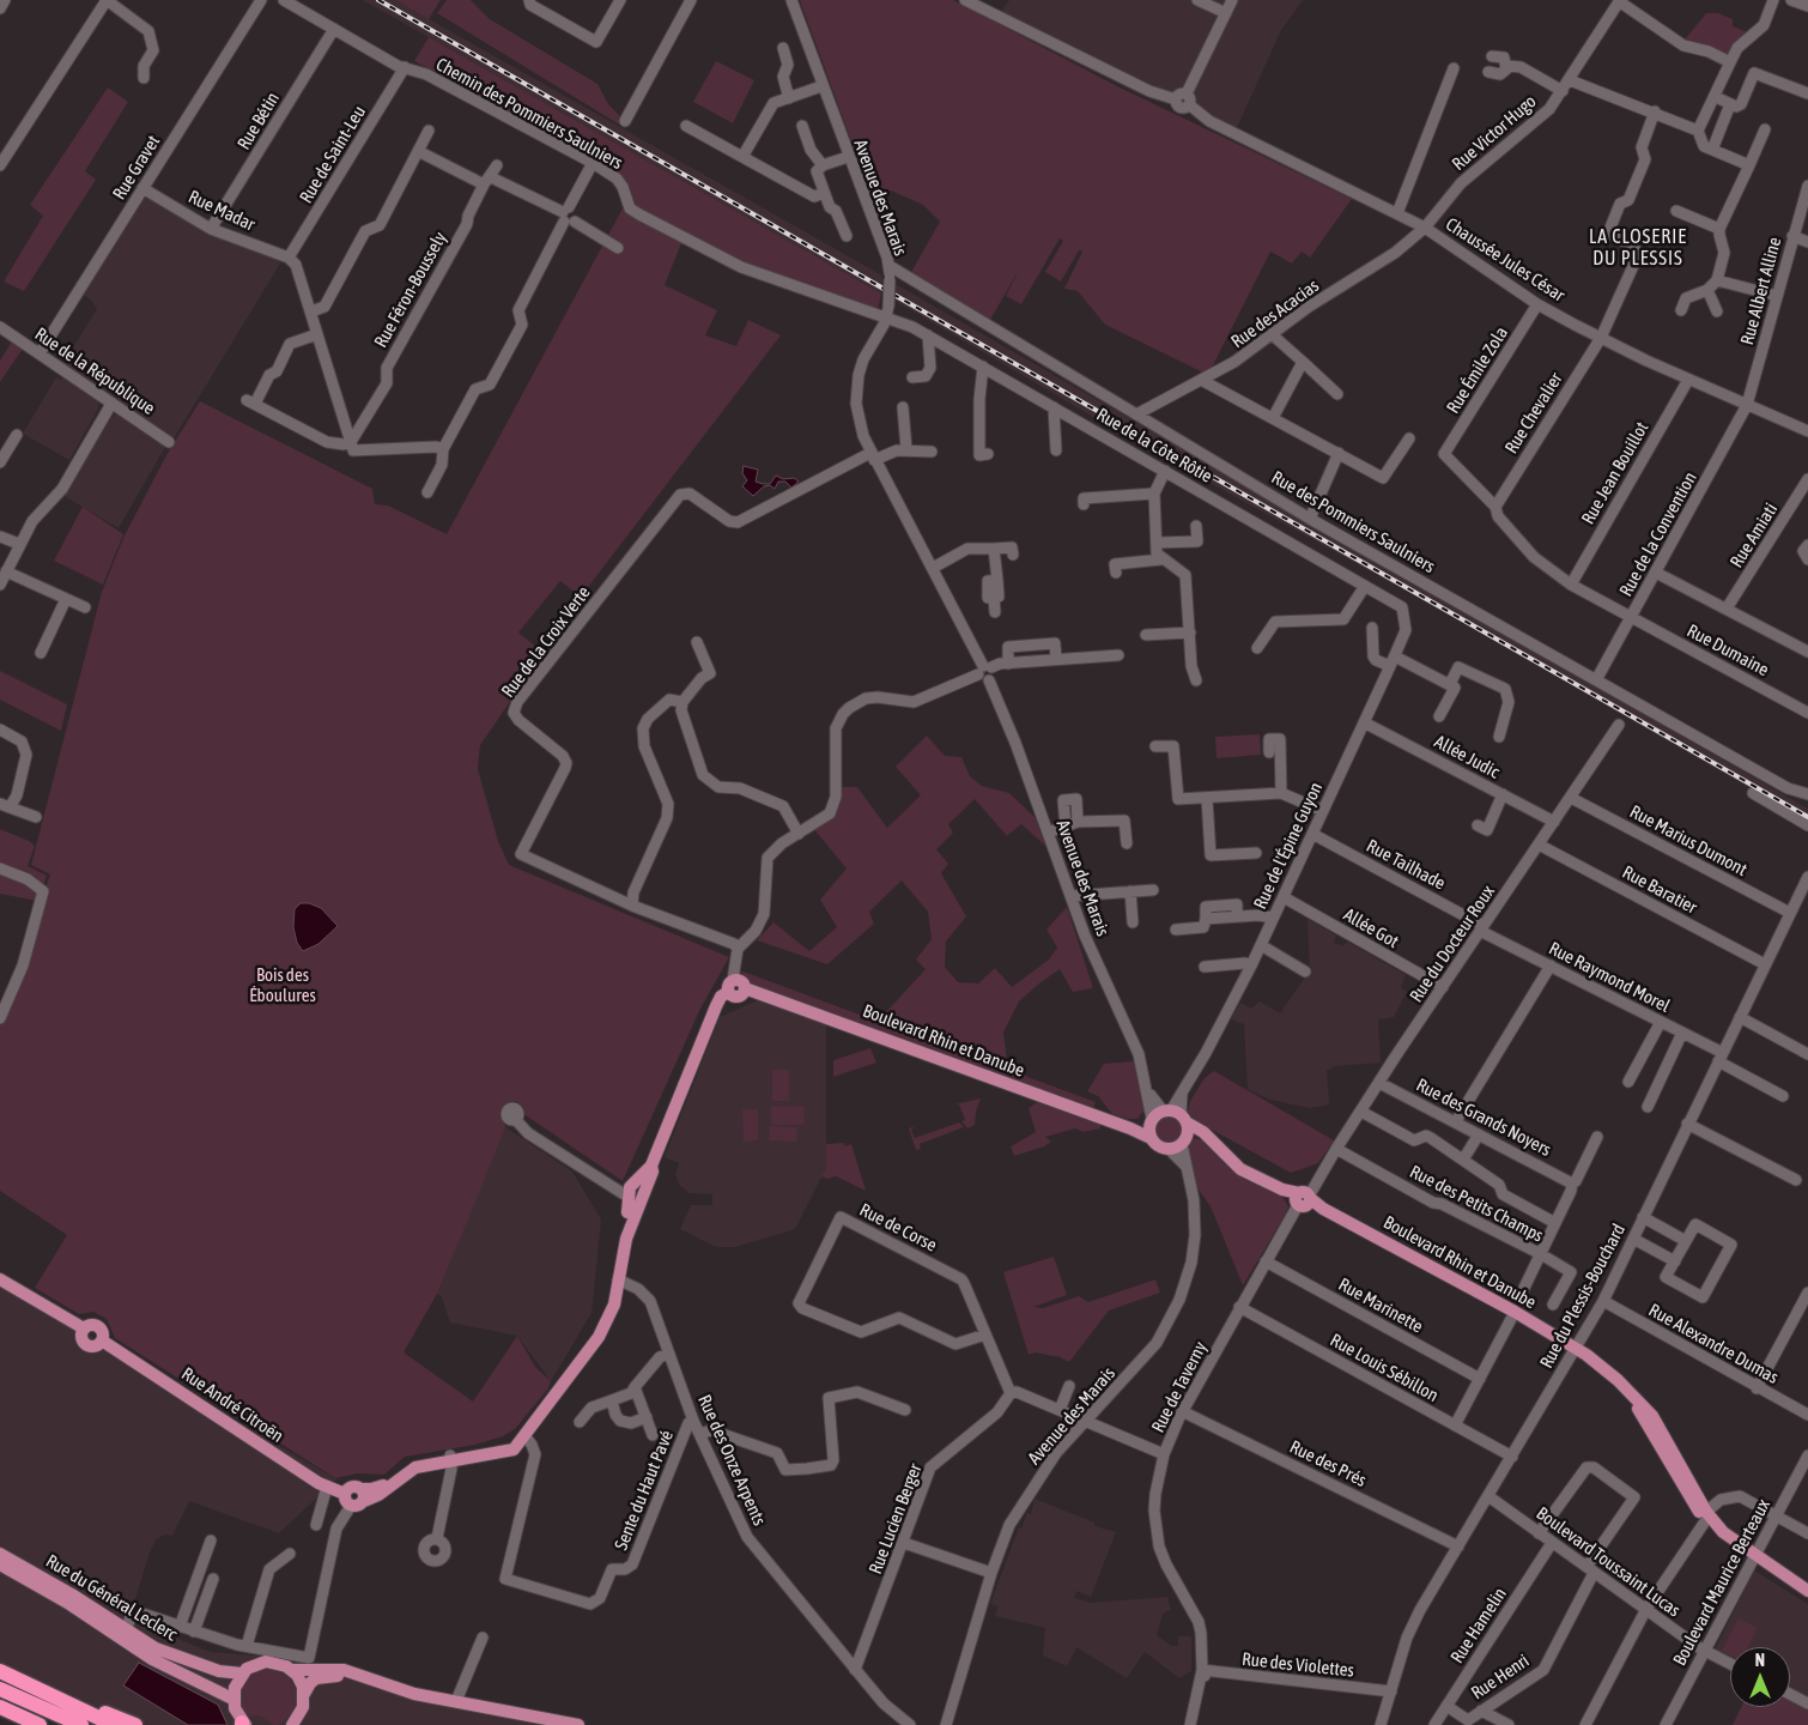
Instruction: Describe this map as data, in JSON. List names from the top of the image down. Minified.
{"streets":{"main road":["Boulevard Rhin et Danube","Rue André Citroën","Rue du Général Leclerc"],"street":["Chemin des Pommiers Saulniers","Rue Bétin","Rue Victor Hugo","Rue de Saint-Leu","Rue Gravet","Avenue des Marais","Rue Madar","Chaussée Jules César","Rue Féron-Boussely","Rue Albert Alline","Rue des Acacias","Rue Émile Zola","Rue de la République","Rue Chevalier","Rue de la Côte Rôtie","Rue Jean Bouillot","Rue des Pommiers Saulniers","Rue de la Convention","Rue Amiati","Rue de la Croix Verte","Rue Dumaine","Allée Judic","Rue Marius Dumont","Rue de l'Épine Guyon","Rue Tailhade","Rue Baratier","Allée Got","Rue du Docteur Roux","Rue Raymond Morel","Rue des Grands Noyers","Rue des Petits Champs","Rue de Corse","Rue du Plessis-Bouchard","Rue Marinette","Rue Alexandre Dumas","Rue Louis Sébillon","Rue de Taverny","Rue des Onze Arpents","Rue des Prés","Sente du Haut Pavé","Rue Lucien Berger","Boulevard Toussaint Lucas","Boulevard Maurice Berteaux","Rue Hamelin","Rue des Violettes","Rue Henri"]},"crossings":[["Chemin des Pommiers Saulniers","Rue Bétin"],["Chemin des Pommiers Saulniers","Rue de Saint-Leu"],["Chemin des Pommiers Saulniers","Avenue des Marais"],["Chemin des Pommiers Saulniers","Rue de la Côte Rôtie"],["Rue Bétin","Rue Madar"],["Rue Victor Hugo","Chaussée Jules César"],["Rue Victor Hugo","Rue des Acacias"],["Rue de Saint-Leu","Rue Madar"],["Rue Gravet","Rue Madar"],["Rue Gravet","Rue de la République"],["Avenue des Marais","Rue de la Côte Rôtie"],["Avenue des Marais","Rue des Pommiers Saulniers"],["Avenue des Marais","Rue de la Croix Verte"],["Avenue des Marais","Rue de l'Épine Guyon"],["Avenue des Marais","Boulevard Rhin et Danube"],["Chaussée Jules César","Rue Albert Alline"],["Chaussée Jules César","Rue des Acacias"],["Chaussée Jules César","Rue Émile Zola"],["Chaussée Jules César","Rue Chevalier"],["Chaussée Jules César","Rue Jean Bouillot"],["Chaussée Jules César","Rue de la Convention"],["Rue Albert Alline","Rue de la Convention"],["Rue des Acacias","Rue des Pommiers Saulniers"],["Rue Émile Zola","Rue Dumaine"],["Rue Chevalier","Rue Dumaine"],["Rue de la Côte Rôtie","Rue de l'Épine Guyon"],["Rue Jean Bouillot","Rue Dumaine"],["Rue des Pommiers Saulniers","Rue de la Convention"],["Rue de la Convention","Rue Dumaine"],["Allée Judic","Rue de l'Épine Guyon"],["Allée Judic","Rue du Docteur Roux"],["Rue Marius Dumont","Rue du Docteur Roux"],["Rue Marius Dumont","Rue du Plessis-Bouchard"],["Rue de l'Épine Guyon","Rue Tailhade"],["Rue de l'Épine Guyon","Allée Got"],["Rue de l'Épine Guyon","Boulevard Rhin et Danube"],["Rue Tailhade","Rue du Docteur Roux"],["Rue Tailhade","Rue Raymond Morel"],["Rue Baratier","Rue du Docteur Roux"],["Rue Baratier","Rue du Plessis-Bouchard"],["Allée Got","Rue du Docteur Roux"],["Rue du Docteur Roux","Rue Raymond Morel"],["Rue du Docteur Roux","Boulevard Rhin et Danube"],["Rue du Docteur Roux","Rue des Grands Noyers"],["Rue du Docteur Roux","Rue des Petits Champs"],["Rue du Docteur Roux","Rue de Taverny"],["Rue Raymond Morel","Rue du Plessis-Bouchard"],["Boulevard Rhin et Danube","Rue du Plessis-Bouchard"],["Boulevard Rhin et Danube","Rue de Taverny"],["Boulevard Rhin et Danube","Boulevard Maurice Berteaux"],["Rue de Corse","Rue Lucien Berger"],["Rue du Plessis-Bouchard","Rue Alexandre Dumas"],["Rue du Plessis-Bouchard","Rue Louis Sébillon"],["Rue du Plessis-Bouchard","Rue des Prés"],["Rue du Plessis-Bouchard","Boulevard Toussaint Lucas"],["Rue du Plessis-Bouchard","Rue des Violettes"],["Rue Marinette","Rue de Taverny"],["Rue Louis Sébillon","Rue de Taverny"],["Rue de Taverny","Rue des Prés"],["Rue de Taverny","Rue des Violettes"],["Rue des Onze Arpents","Sente du Haut Pavé"],["Rue des Onze Arpents","Rue Lucien Berger"],["Boulevard Toussaint Lucas","Boulevard Maurice Berteaux"],["Boulevard Toussaint Lucas","Rue Hamelin"],["Boulevard Toussaint Lucas","Rue Henri"],["Rue Hamelin","Rue Henri"]],"districts":["LA CLOSERIE DU PLESSIS"],"parks":["Bois des Éboulures"],"north":"top"}
